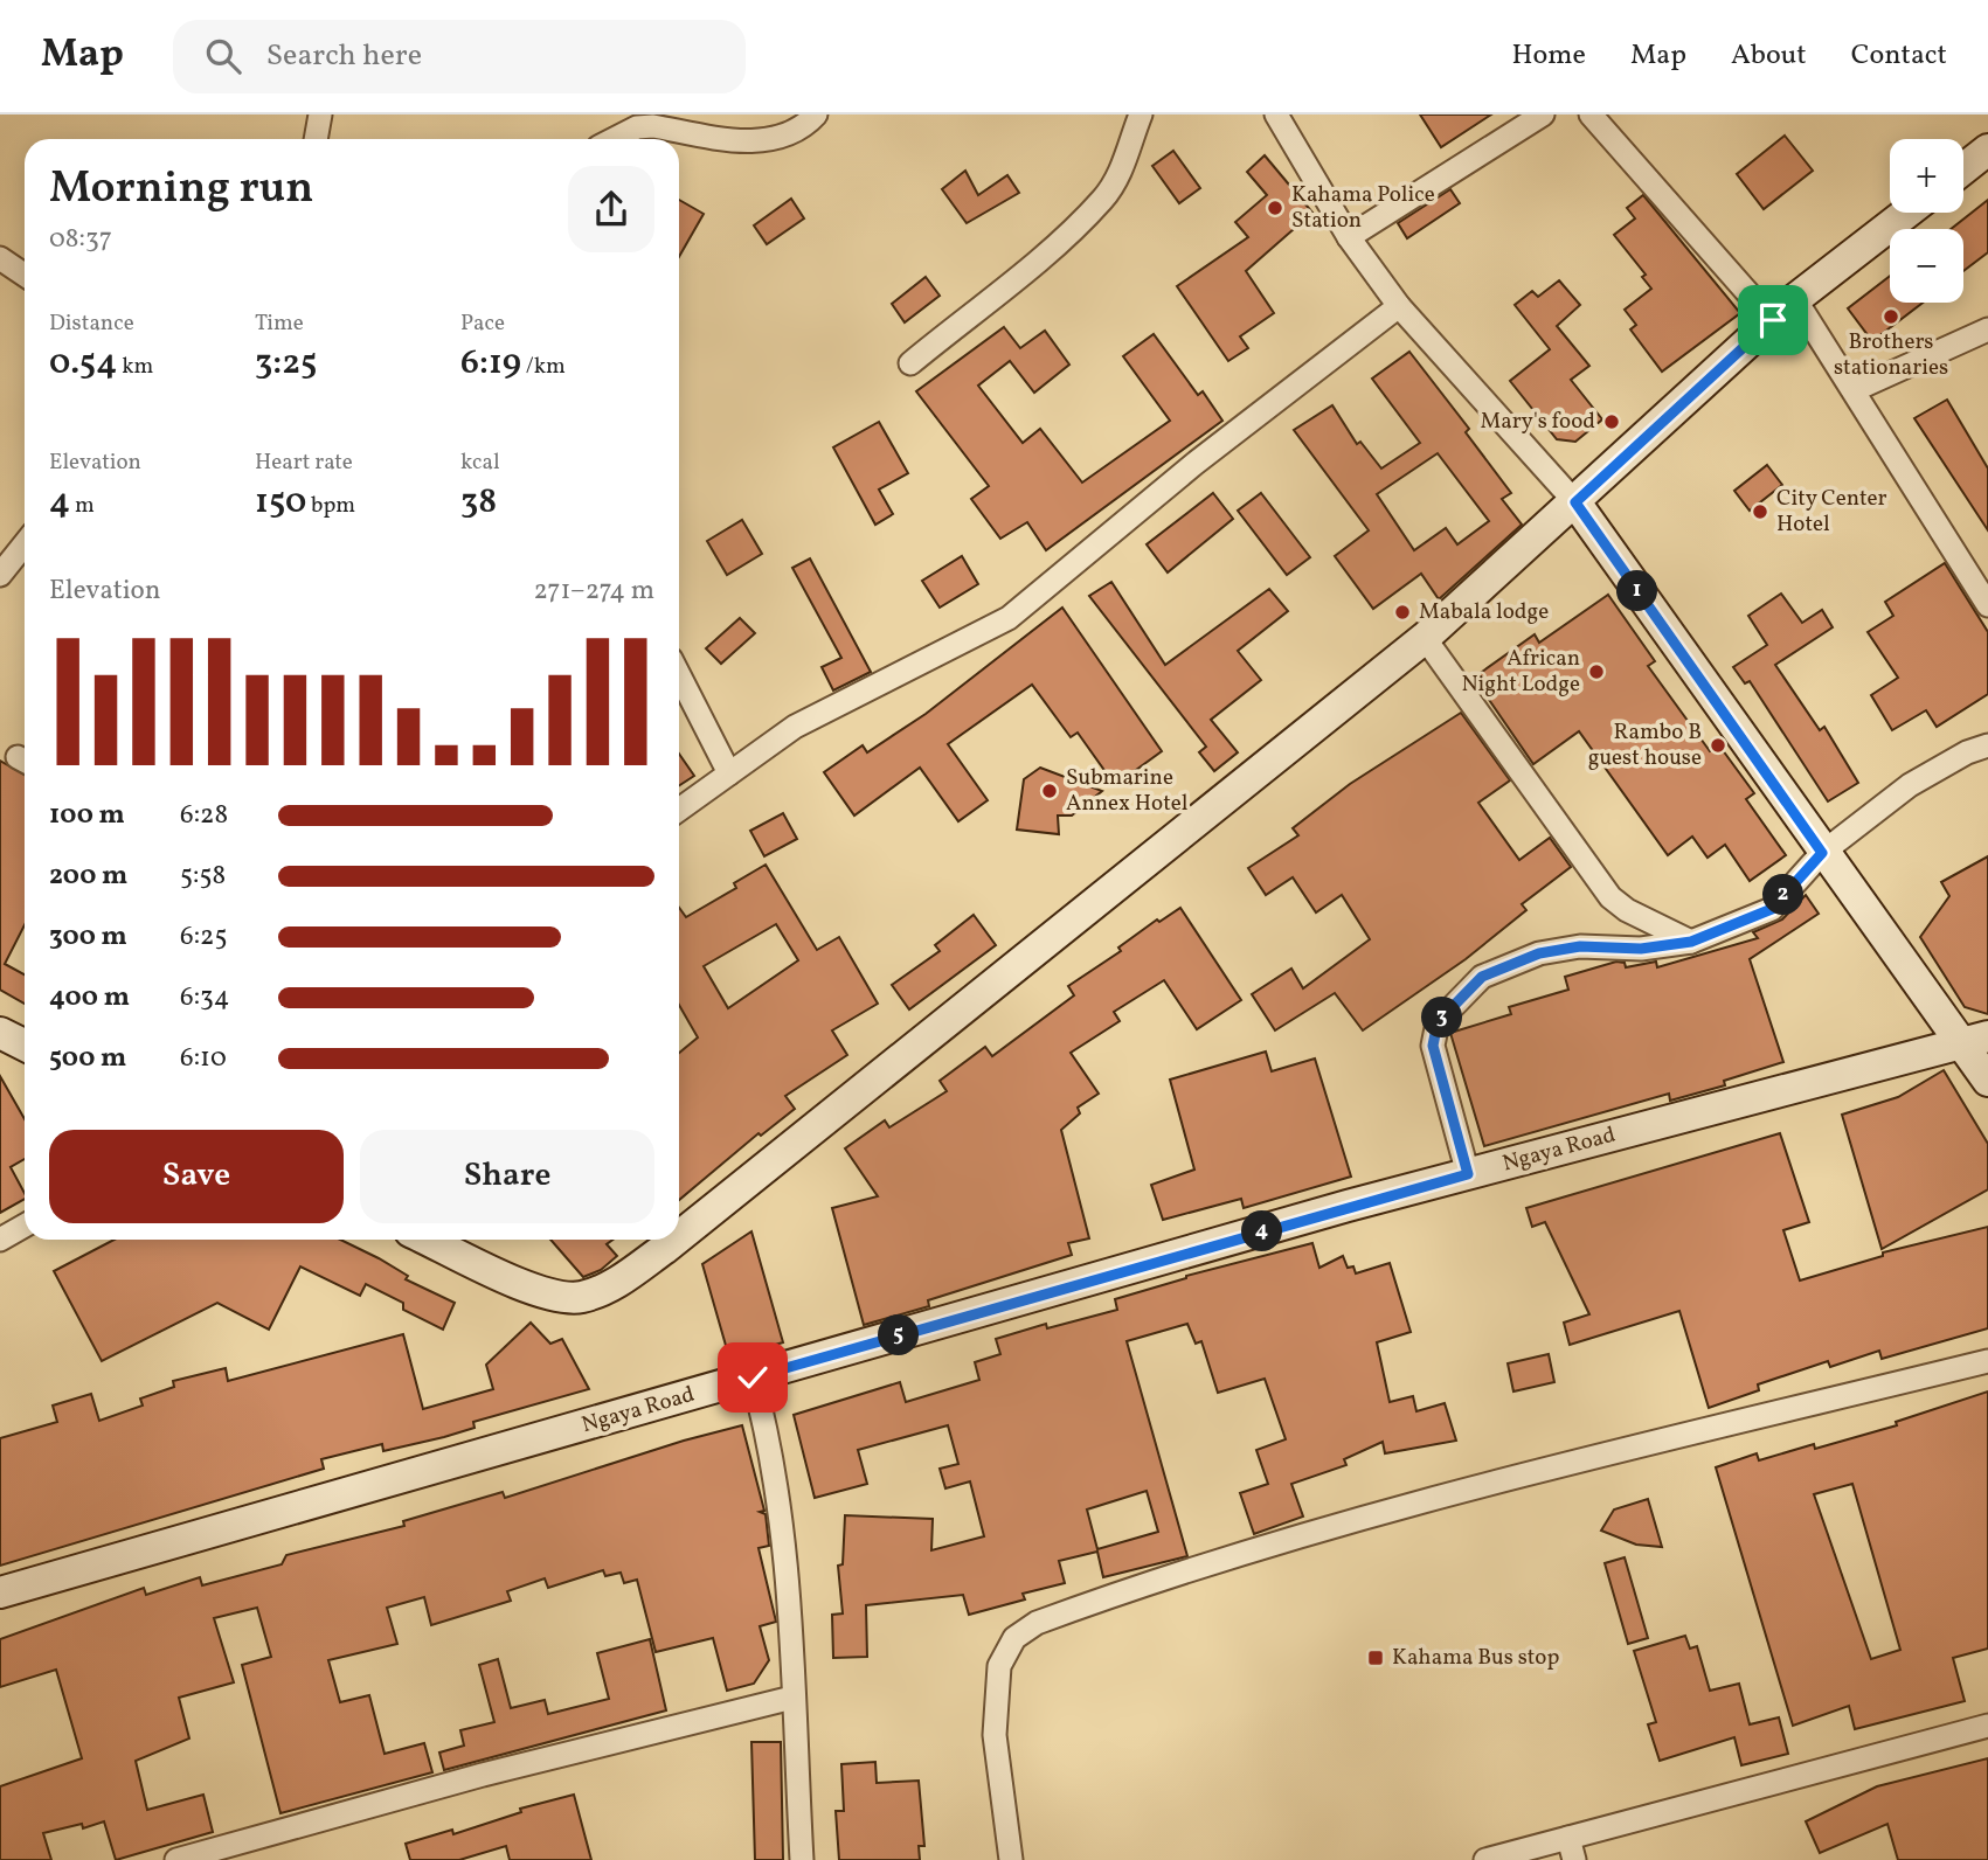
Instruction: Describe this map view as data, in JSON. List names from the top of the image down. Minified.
{"streets":{"street":["Ngaya Road"]},"places":{"other":["Kahama Police Station","Brothers stationaries","Mary's food","City Center Hotel","Mabala lodge","African Night Lodge","Rambo B guest house","Submarine Annex Hotel"],"transit":["Kahama Bus stop"]},"page":{"header":"Map","search":"Search here","nav":["Home","Map","About","Contact"],"map_buttons":["+","−"],"heading":["Morning run","08:37"],"stats":[["Distance","0.54 km"],["Time","3:25"],["Pace","6:19 /km"],["Elevation","4 m"],["Heart rate","150 bpm"],["kcal","38"]],"chart":["Elevation","271–274 m"],"pins":["1","2","3","4","5"],"list":[{"name":"100 m","note":"6:28"},{"name":"200 m","note":"5:58"},{"name":"300 m","note":"6:25"},{"name":"400 m","note":"6:34"},{"name":"500 m","note":"6:10"}],"buttons":["Save","Share"]}}
